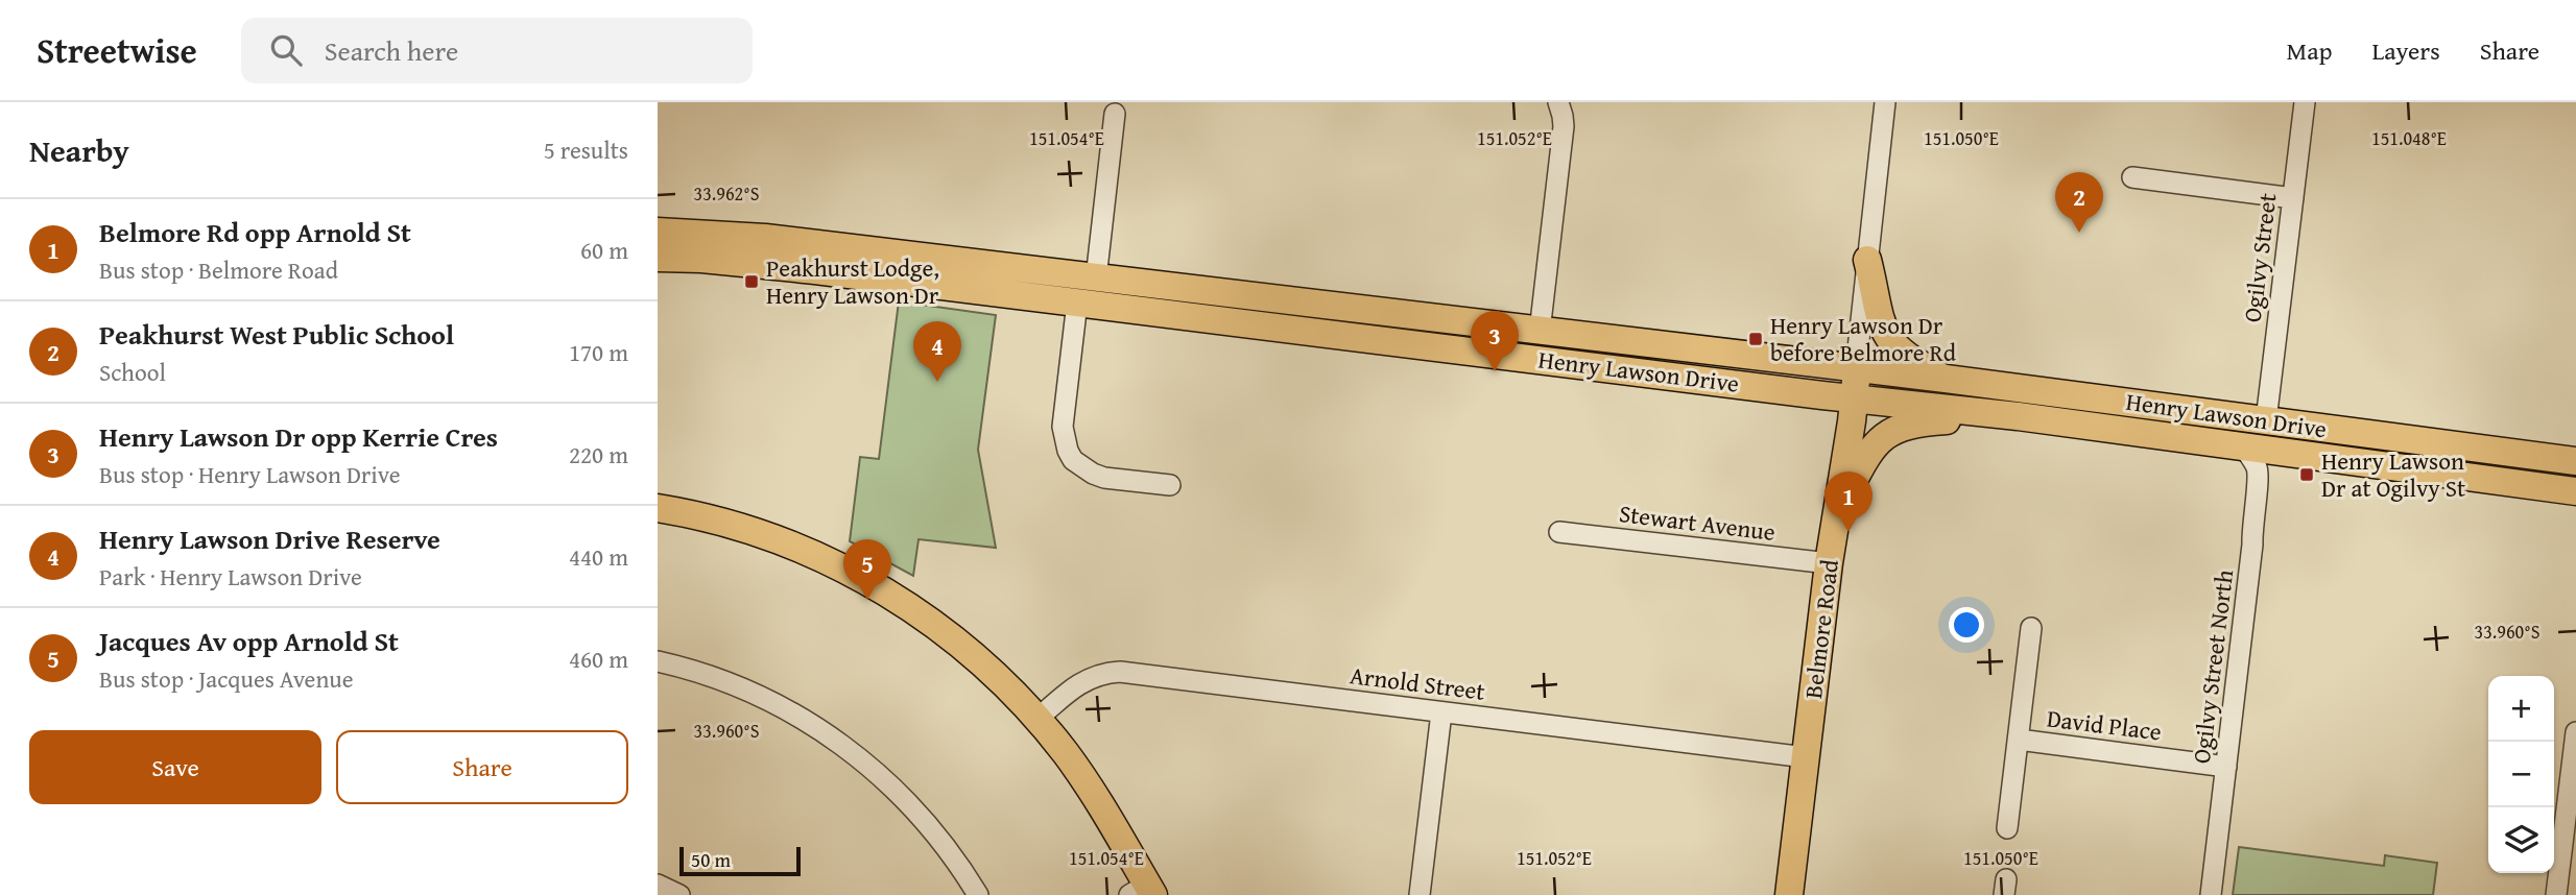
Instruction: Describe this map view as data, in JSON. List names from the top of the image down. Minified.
{"streets":{"main road":["Henry Lawson Drive","Belmore Road"],"street":["Ogilvy Street","Stewart Avenue","Ogilvy Street North","Arnold Street","David Place"]},"crossings":[["Ogilvy Street","Henry Lawson Drive"],["Henry Lawson Drive","Belmore Road"],["Henry Lawson Drive","Ogilvy Street North"],["Stewart Avenue","Belmore Road"],["Belmore Road","Arnold Street"],["Ogilvy Street North","David Place"]],"places":{"transit":["Peakhurst Lodge, Henry Lawson Dr","Henry Lawson Dr before Belmore Rd","Henry Lawson Dr at Ogilvy St"]},"scale_bar":"50 m","page":{"header":"Streetwise","search":"Search here","nav":["Map","Layers","Share"],"heading":["Nearby","5 results"],"pins":["2","3","4","1","5"],"list":[{"mark":"1","name":"Belmore Rd opp Arnold St","note":"Bus stop · Belmore Road","value":"60 m"},{"mark":"2","name":"Peakhurst West Public School","note":"School","value":"170 m"},{"mark":"3","name":"Henry Lawson Dr opp Kerrie Cres","note":"Bus stop · Henry Lawson Drive","value":"220 m"},{"mark":"4","name":"Henry Lawson Drive Reserve","note":"Park · Henry Lawson Drive","value":"440 m"},{"mark":"5","name":"Jacques Av opp Arnold St","note":"Bus stop · Jacques Avenue","value":"460 m"}],"map_buttons":["+","−"],"buttons":["Save","Share"],"scale":"50 m"},"coordinates":["151.054°E","151.052°E","151.050°E","151.048°E","33.962°S","33.960°S"]}
